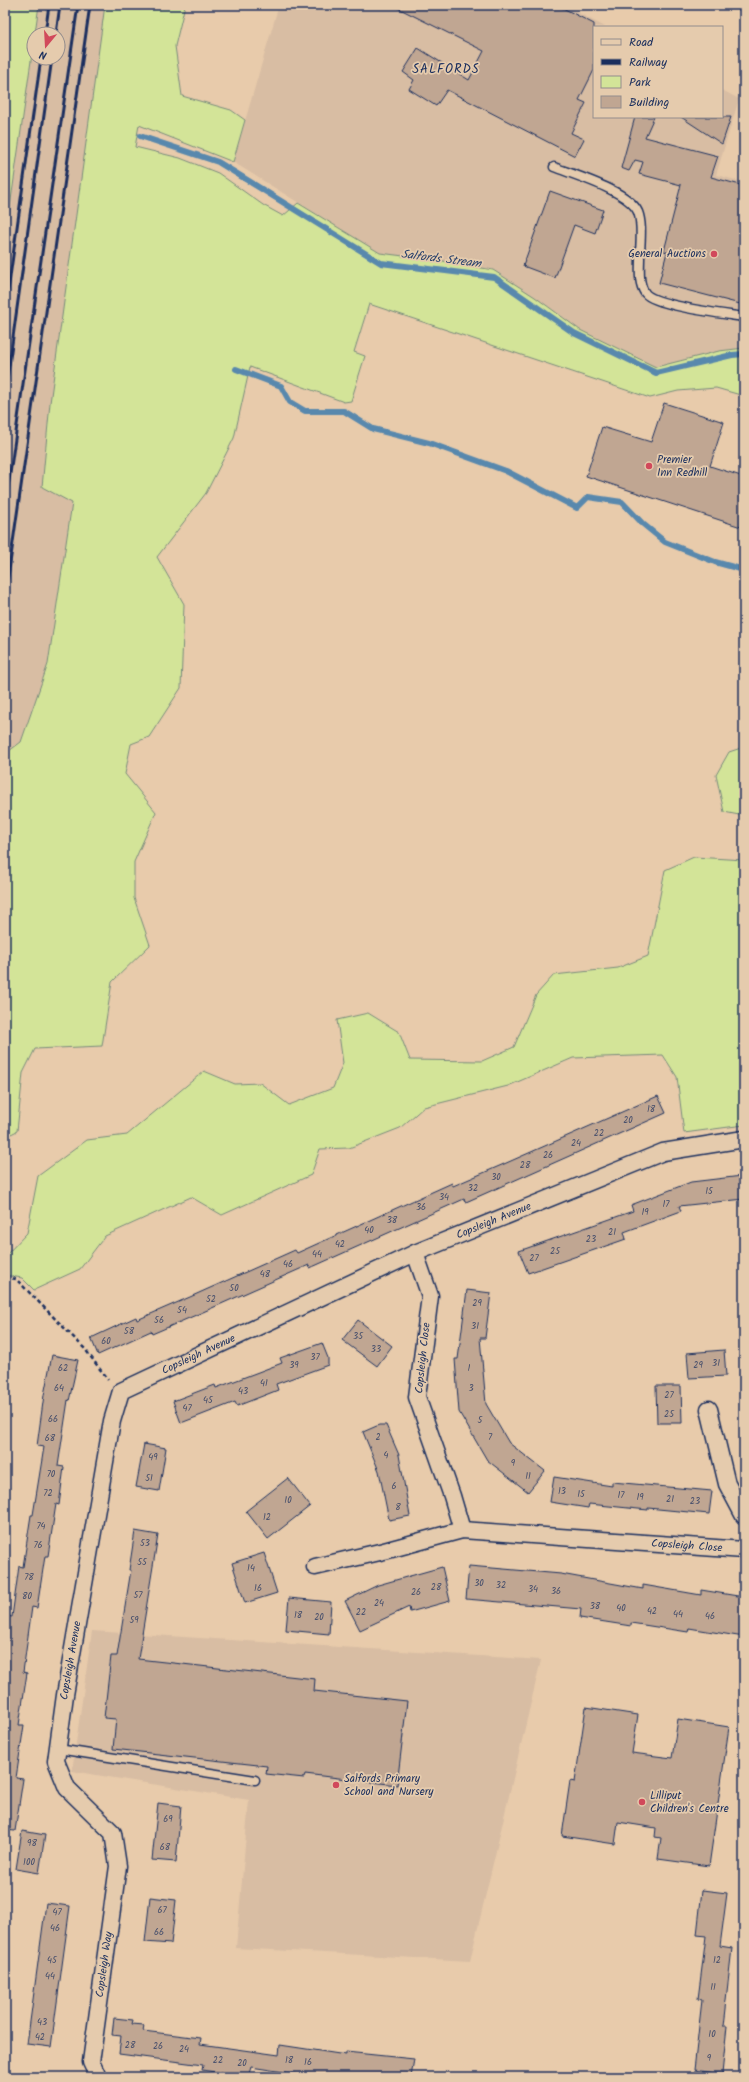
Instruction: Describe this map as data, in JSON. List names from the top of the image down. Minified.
{"streets":{"street":["Copsleigh Avenue","Copsleigh Close","Copsleigh Way"]},"crossings":[["Copsleigh Avenue","Copsleigh Close"],["Copsleigh Avenue","Copsleigh Way"]],"districts":["SALFORDS"],"water":["Salfords Stream"],"places":["General Auctions","Premier Inn Redhill","Salfords Primary School and Nursery","Lilliput Children's Centre"],"house_numbers":["18","20","22","24","26","28","30","32","15","34","17","36","19","38","40","21","23","42","25","44","27","46","48","50","52","29","54","56","31","58","35","60","33","37","31","39","29","62","1","41","64","3","43","27","45","47","25","66","5","2","7","68","4","49","9","70","11","51","6","13","72","15","17","19","21","10","23","8","12","74","53","76","55","14","78","30","32","28","16","34","36","26","57","80","24","38","40","42","22","44","18","46","20","59","69","98","68","100","67","47","46","66","45","12","44","11","43","10","42","28","26","24","9","22","18","16","20"],"legend":["Road","Railway","Park","Building"],"north":"bottom"}
